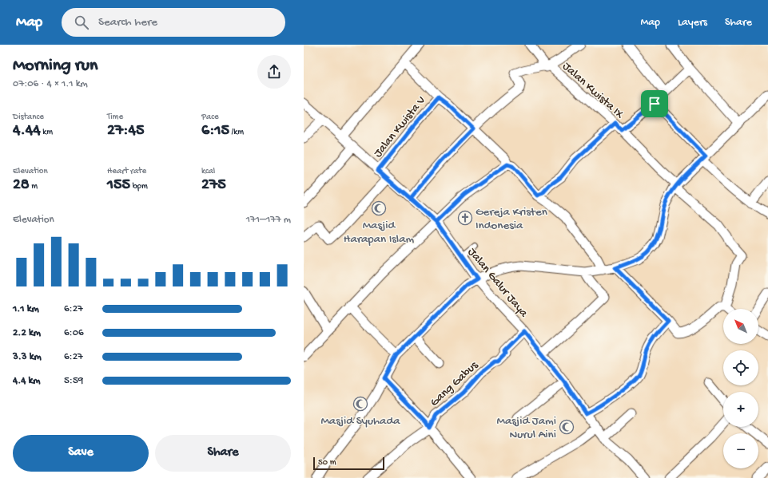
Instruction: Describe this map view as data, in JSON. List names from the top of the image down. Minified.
{"streets":{"street":["Jalan Kwista IX","Jalan Kwista V","Jalan Galur Jaya","Gang Gabus"]},"crossings":[["Jalan Kwista V","Jalan Galur Jaya"],["Jalan Galur Jaya","Gang Gabus"]],"places":{"mosque":["Masjid Harapan Islam","Masjid Syuhada","Masjid Jami Nurul Aini"],"church":["Gereja Kristen Indonesia"]},"scale_bar":"50 m","north":"top left","page":{"header":"Map","search":"Search here","nav":["Map","Layers","Share"],"heading":["Morning run","07:06 · 4 × 1.1 km"],"stats":[["Distance","4.44 km"],["Time","27:45"],["Pace","6:15 /km"],["Elevation","28 m"],["Heart rate","155 bpm"],["kcal","275"]],"chart":["Elevation","171–177 m"],"list":[{"name":"1.1 km","note":"6:27"},{"name":"2.2 km","note":"6:06"},{"name":"3.3 km","note":"6:27"},{"name":"4.4 km","note":"5:59"}],"map_buttons":["+","−"],"buttons":["Save","Share"],"scale":"50 m"}}
